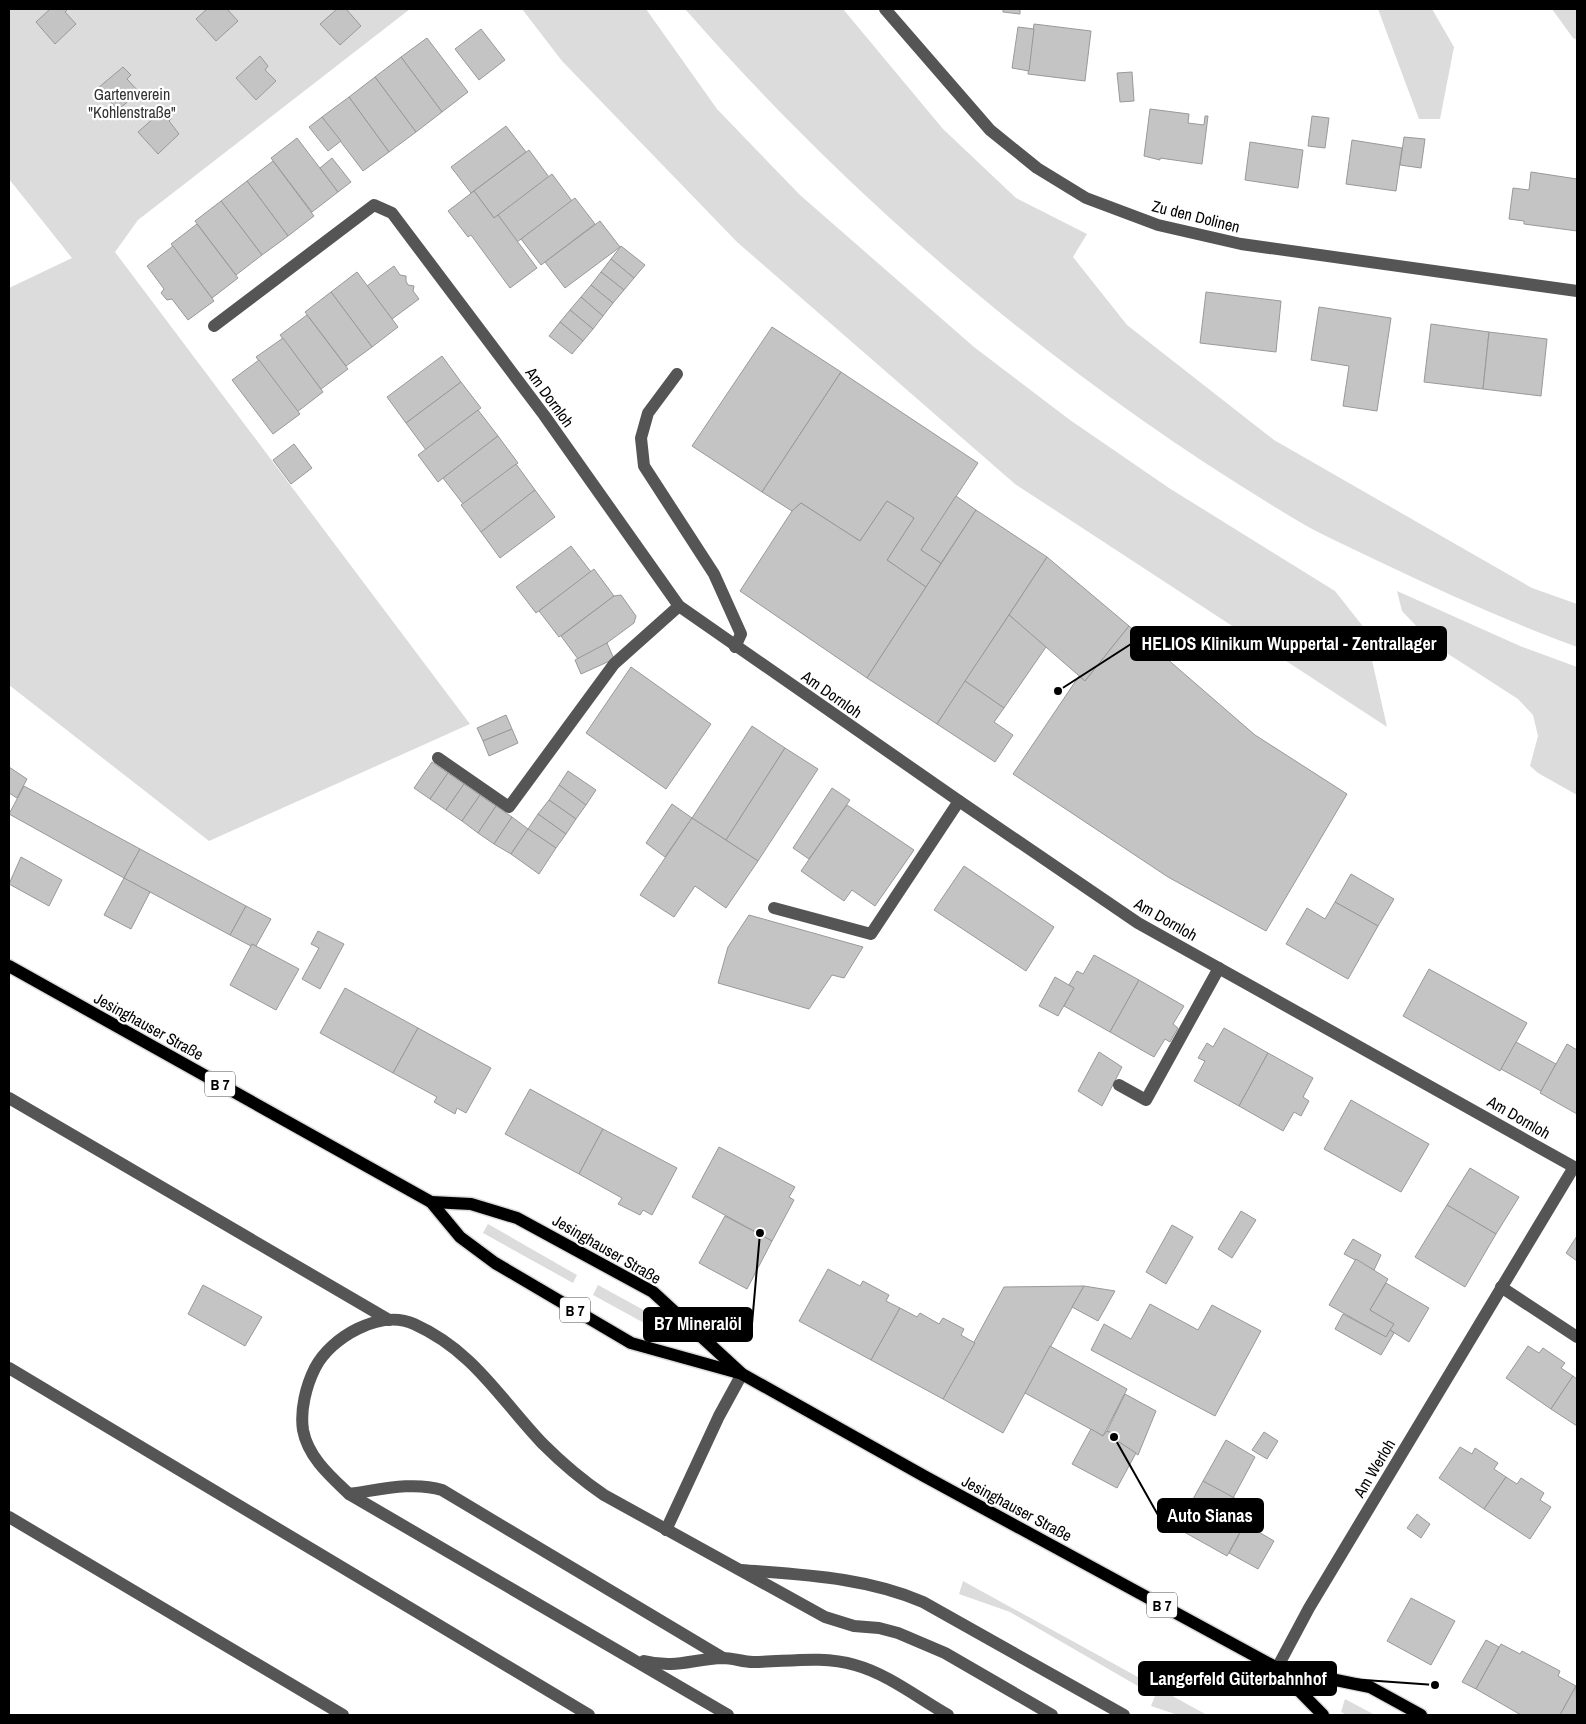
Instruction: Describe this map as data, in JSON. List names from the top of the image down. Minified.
{"streets":{"main road":["Jesinghauser Straße","B 7"],"street":["Zu den Dolinen","Am Dornloh","Am Werloh"]},"crossings":[["Am Dornloh","Am Werloh"],["Jesinghauser Straße","Am Werloh"]],"parks":["Gartenverein \"Kohlenstraße\""],"places":["HELIOS Klinikum Wuppertal - Zentrallager","B7 Mineralöl","Auto Sianas","Langerfeld Güterbahnhof"]}
